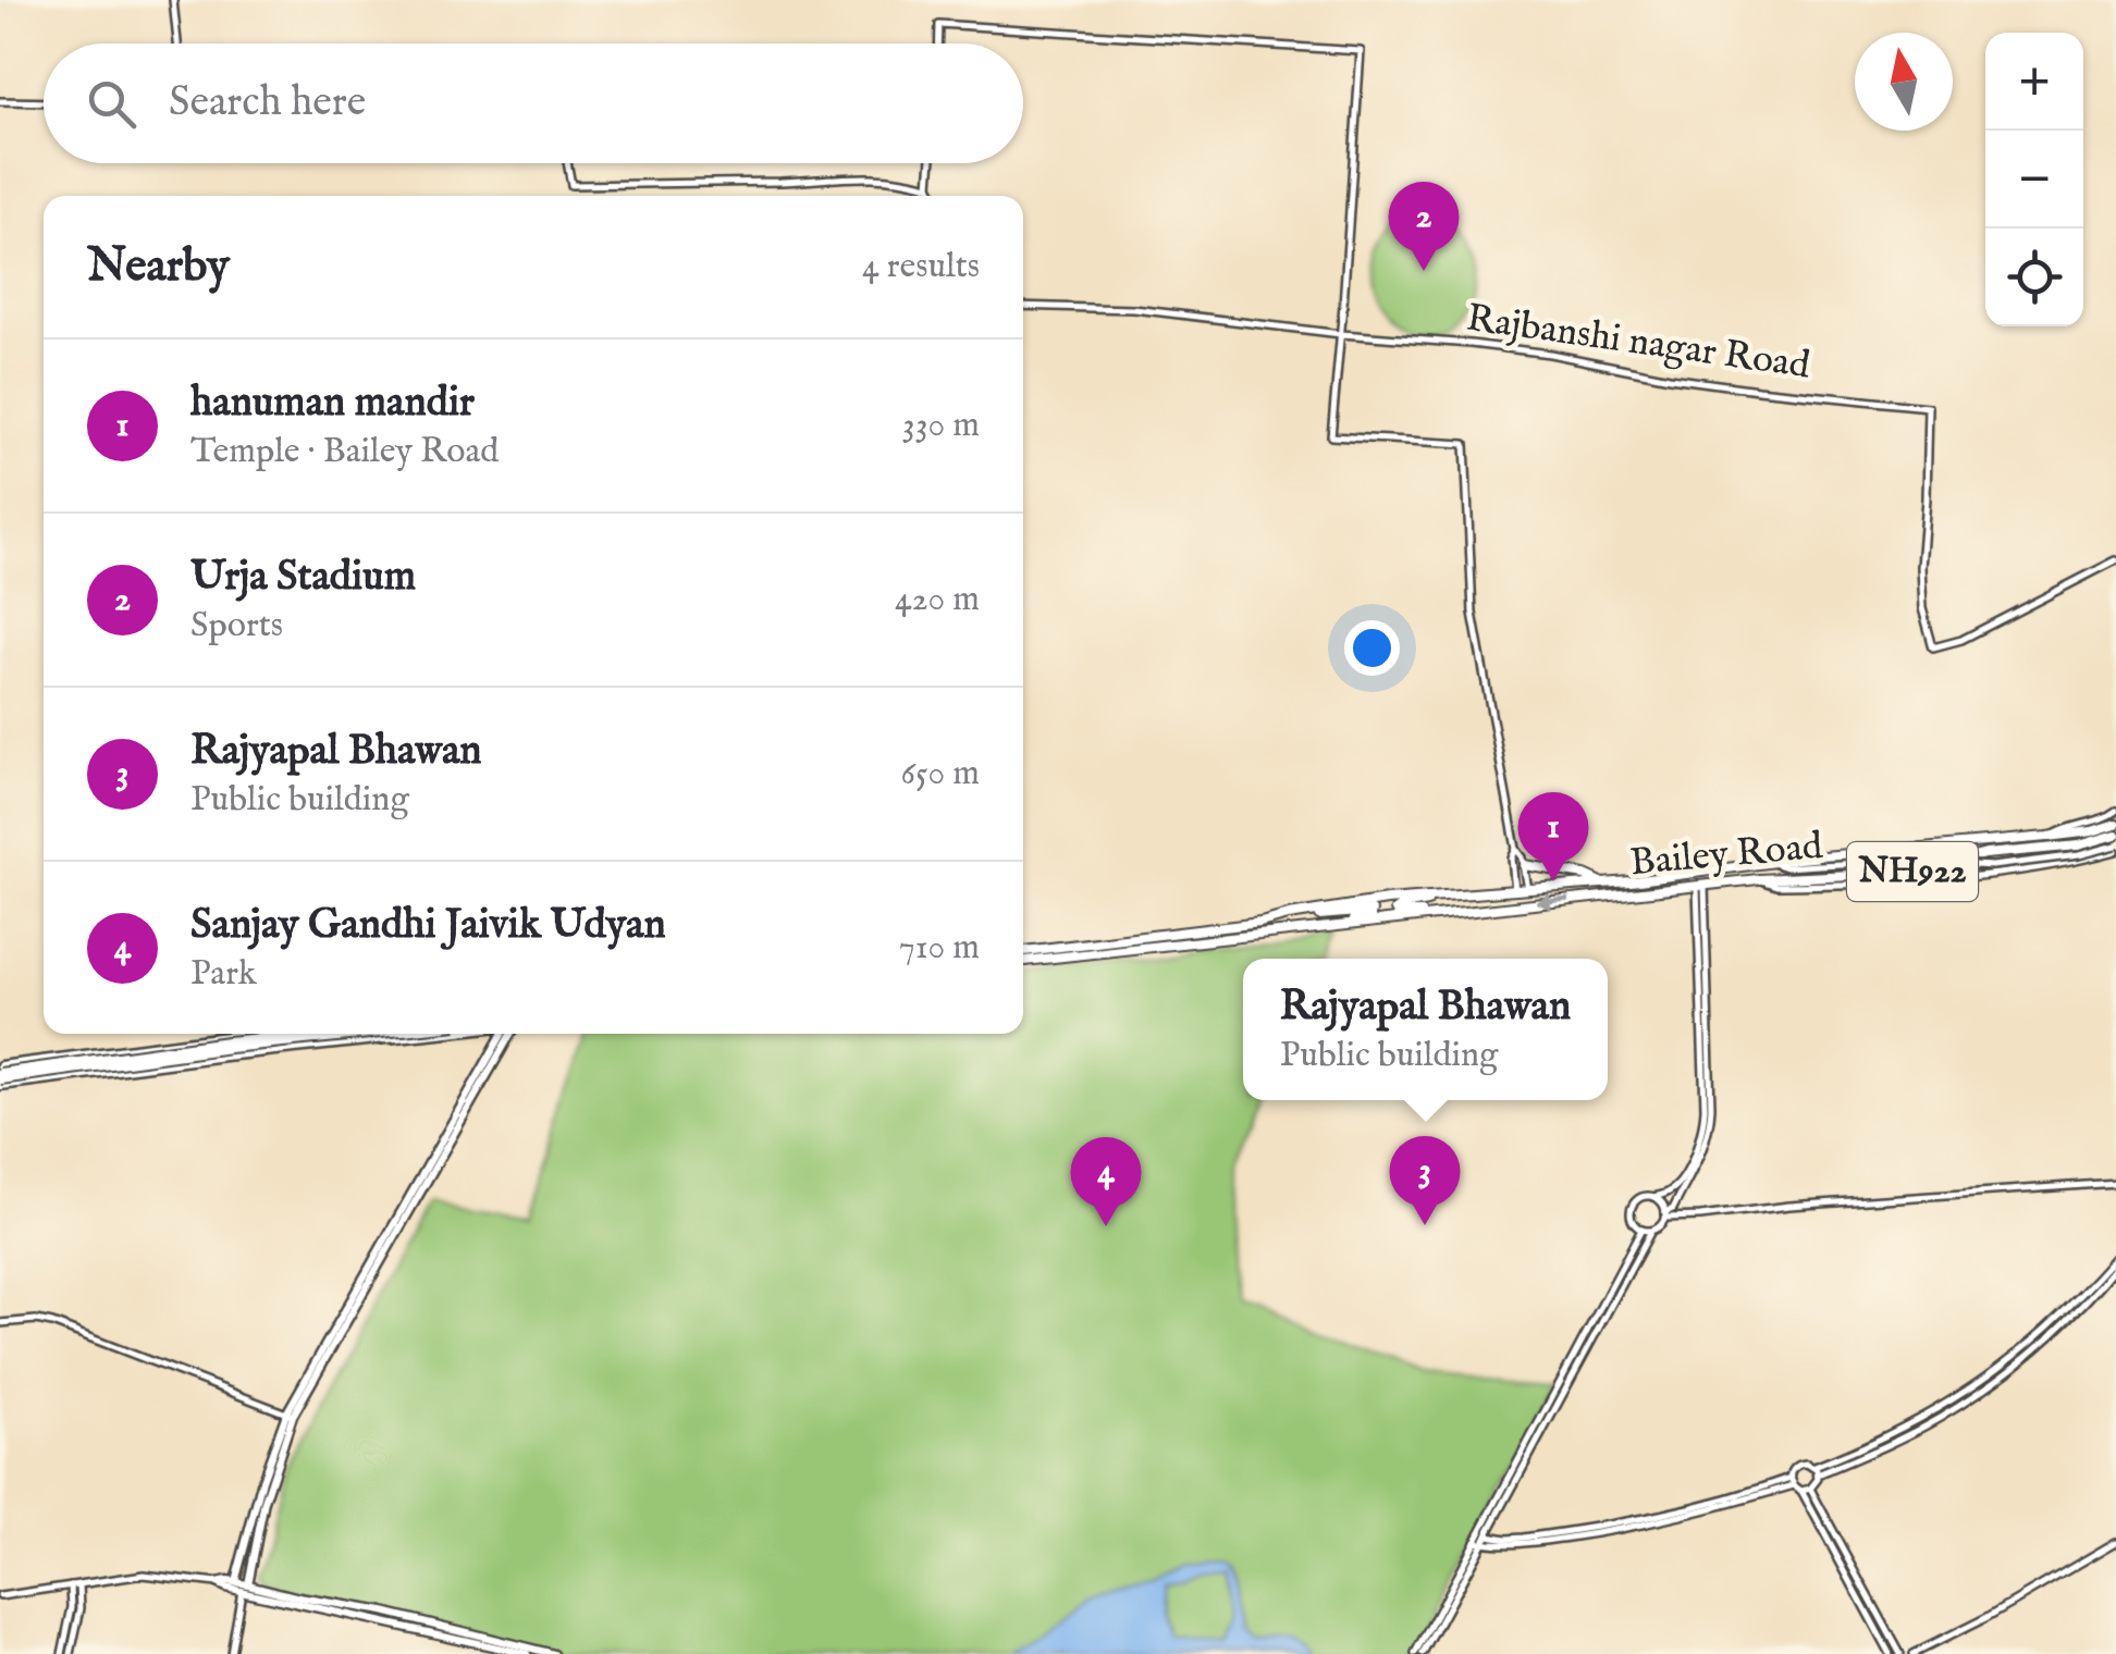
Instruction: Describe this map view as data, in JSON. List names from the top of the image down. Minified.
{"streets":{"highway":["Bailey Road","NH922"],"street":["Rajbanshi nagar Road"]},"north":"top","page":{"map_buttons":["+","−"],"search":"Search here","pins":["2","1","3","4"],"heading":["Nearby","4 results"],"list":[{"mark":"1","name":"hanuman mandir","note":"Temple · Bailey Road","value":"330 m"},{"mark":"2","name":"Urja Stadium","note":"Sports","value":"420 m"},{"mark":"3","name":"Rajyapal Bhawan","note":"Public building","value":"650 m"},{"mark":"4","name":"Sanjay Gandhi Jaivik Udyan","note":"Park","value":"710 m"}],"popup":["Rajyapal Bhawan","Public building"]}}
